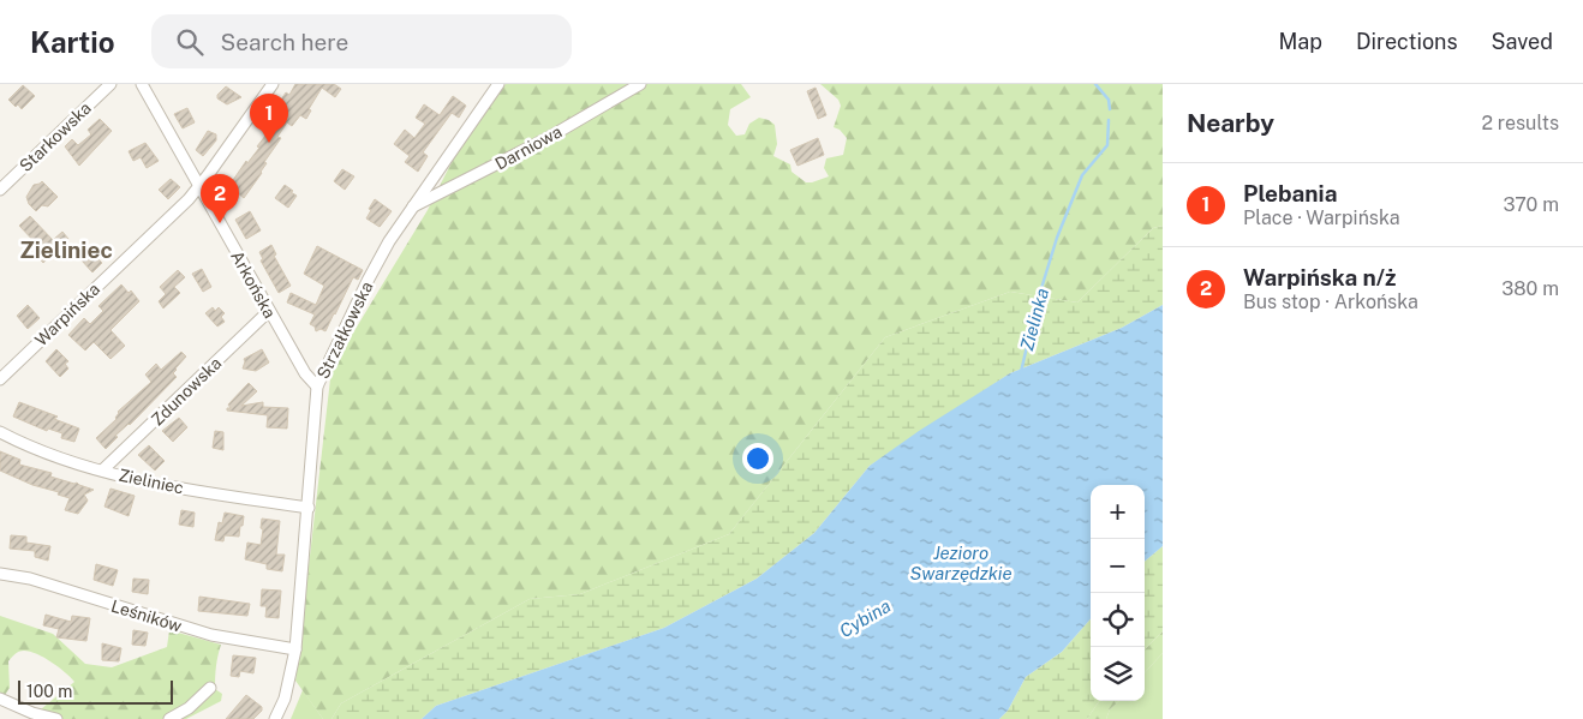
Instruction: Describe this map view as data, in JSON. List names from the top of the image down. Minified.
{"streets":{"street":["Starkowska","Darniowa","Arkońska","Warpińska","Strzałkowska","Zdunowska","Zieliniec","Leśników"]},"crossings":[["Darniowa","Strzałkowska"],["Arkońska","Warpińska"],["Arkońska","Strzałkowska"],["Arkońska","Zdunowska"],["Strzałkowska","Zieliniec"],["Strzałkowska","Leśników"],["Zdunowska","Zieliniec"]],"districts":["Zieliniec"],"water":["Zielinka","Jezioro Swarzędzkie","Cybina"],"scale_bar":"100 m","page":{"header":"Kartio","search":"Search here","nav":["Map","Directions","Saved"],"heading":["Nearby","2 results"],"pins":["1","2"],"list":[{"mark":"1","name":"Plebania","note":"Place · Warpińska","value":"370 m"},{"mark":"2","name":"Warpińska n/ż","note":"Bus stop · Arkońska","value":"380 m"}],"map_buttons":["+","−"],"scale":"100 m"}}
